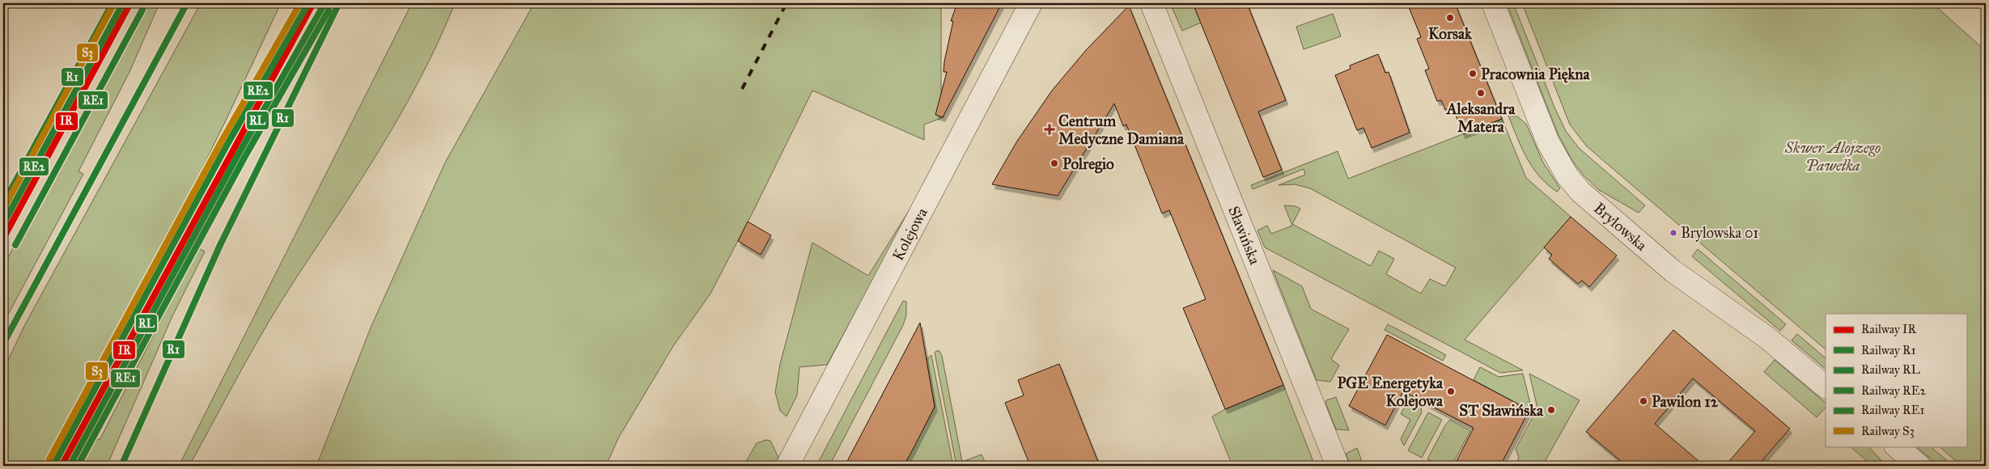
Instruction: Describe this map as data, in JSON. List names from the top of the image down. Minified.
{"streets":{"street":["Brylowska","Kolejowa","Sławińska"]},"parks":["Skwer Alojzego Pawełka"],"places":{"other":["Korsak","Pracownia Piękna","Aleksandra Matera","Polregio","Brylowska 01","PGE Energetyka Kolejowa","Pawilon 12","ST Sławińska"],"health":["Centrum Medyczne Damiana"]},"lines":["rail line IR","rail line R1","rail line RE2","rail line S3","rail line RL","rail line RE1"],"legend":["Railway IR","Railway R1","Railway RL","Railway RE2","Railway RE1","Railway S3"]}
